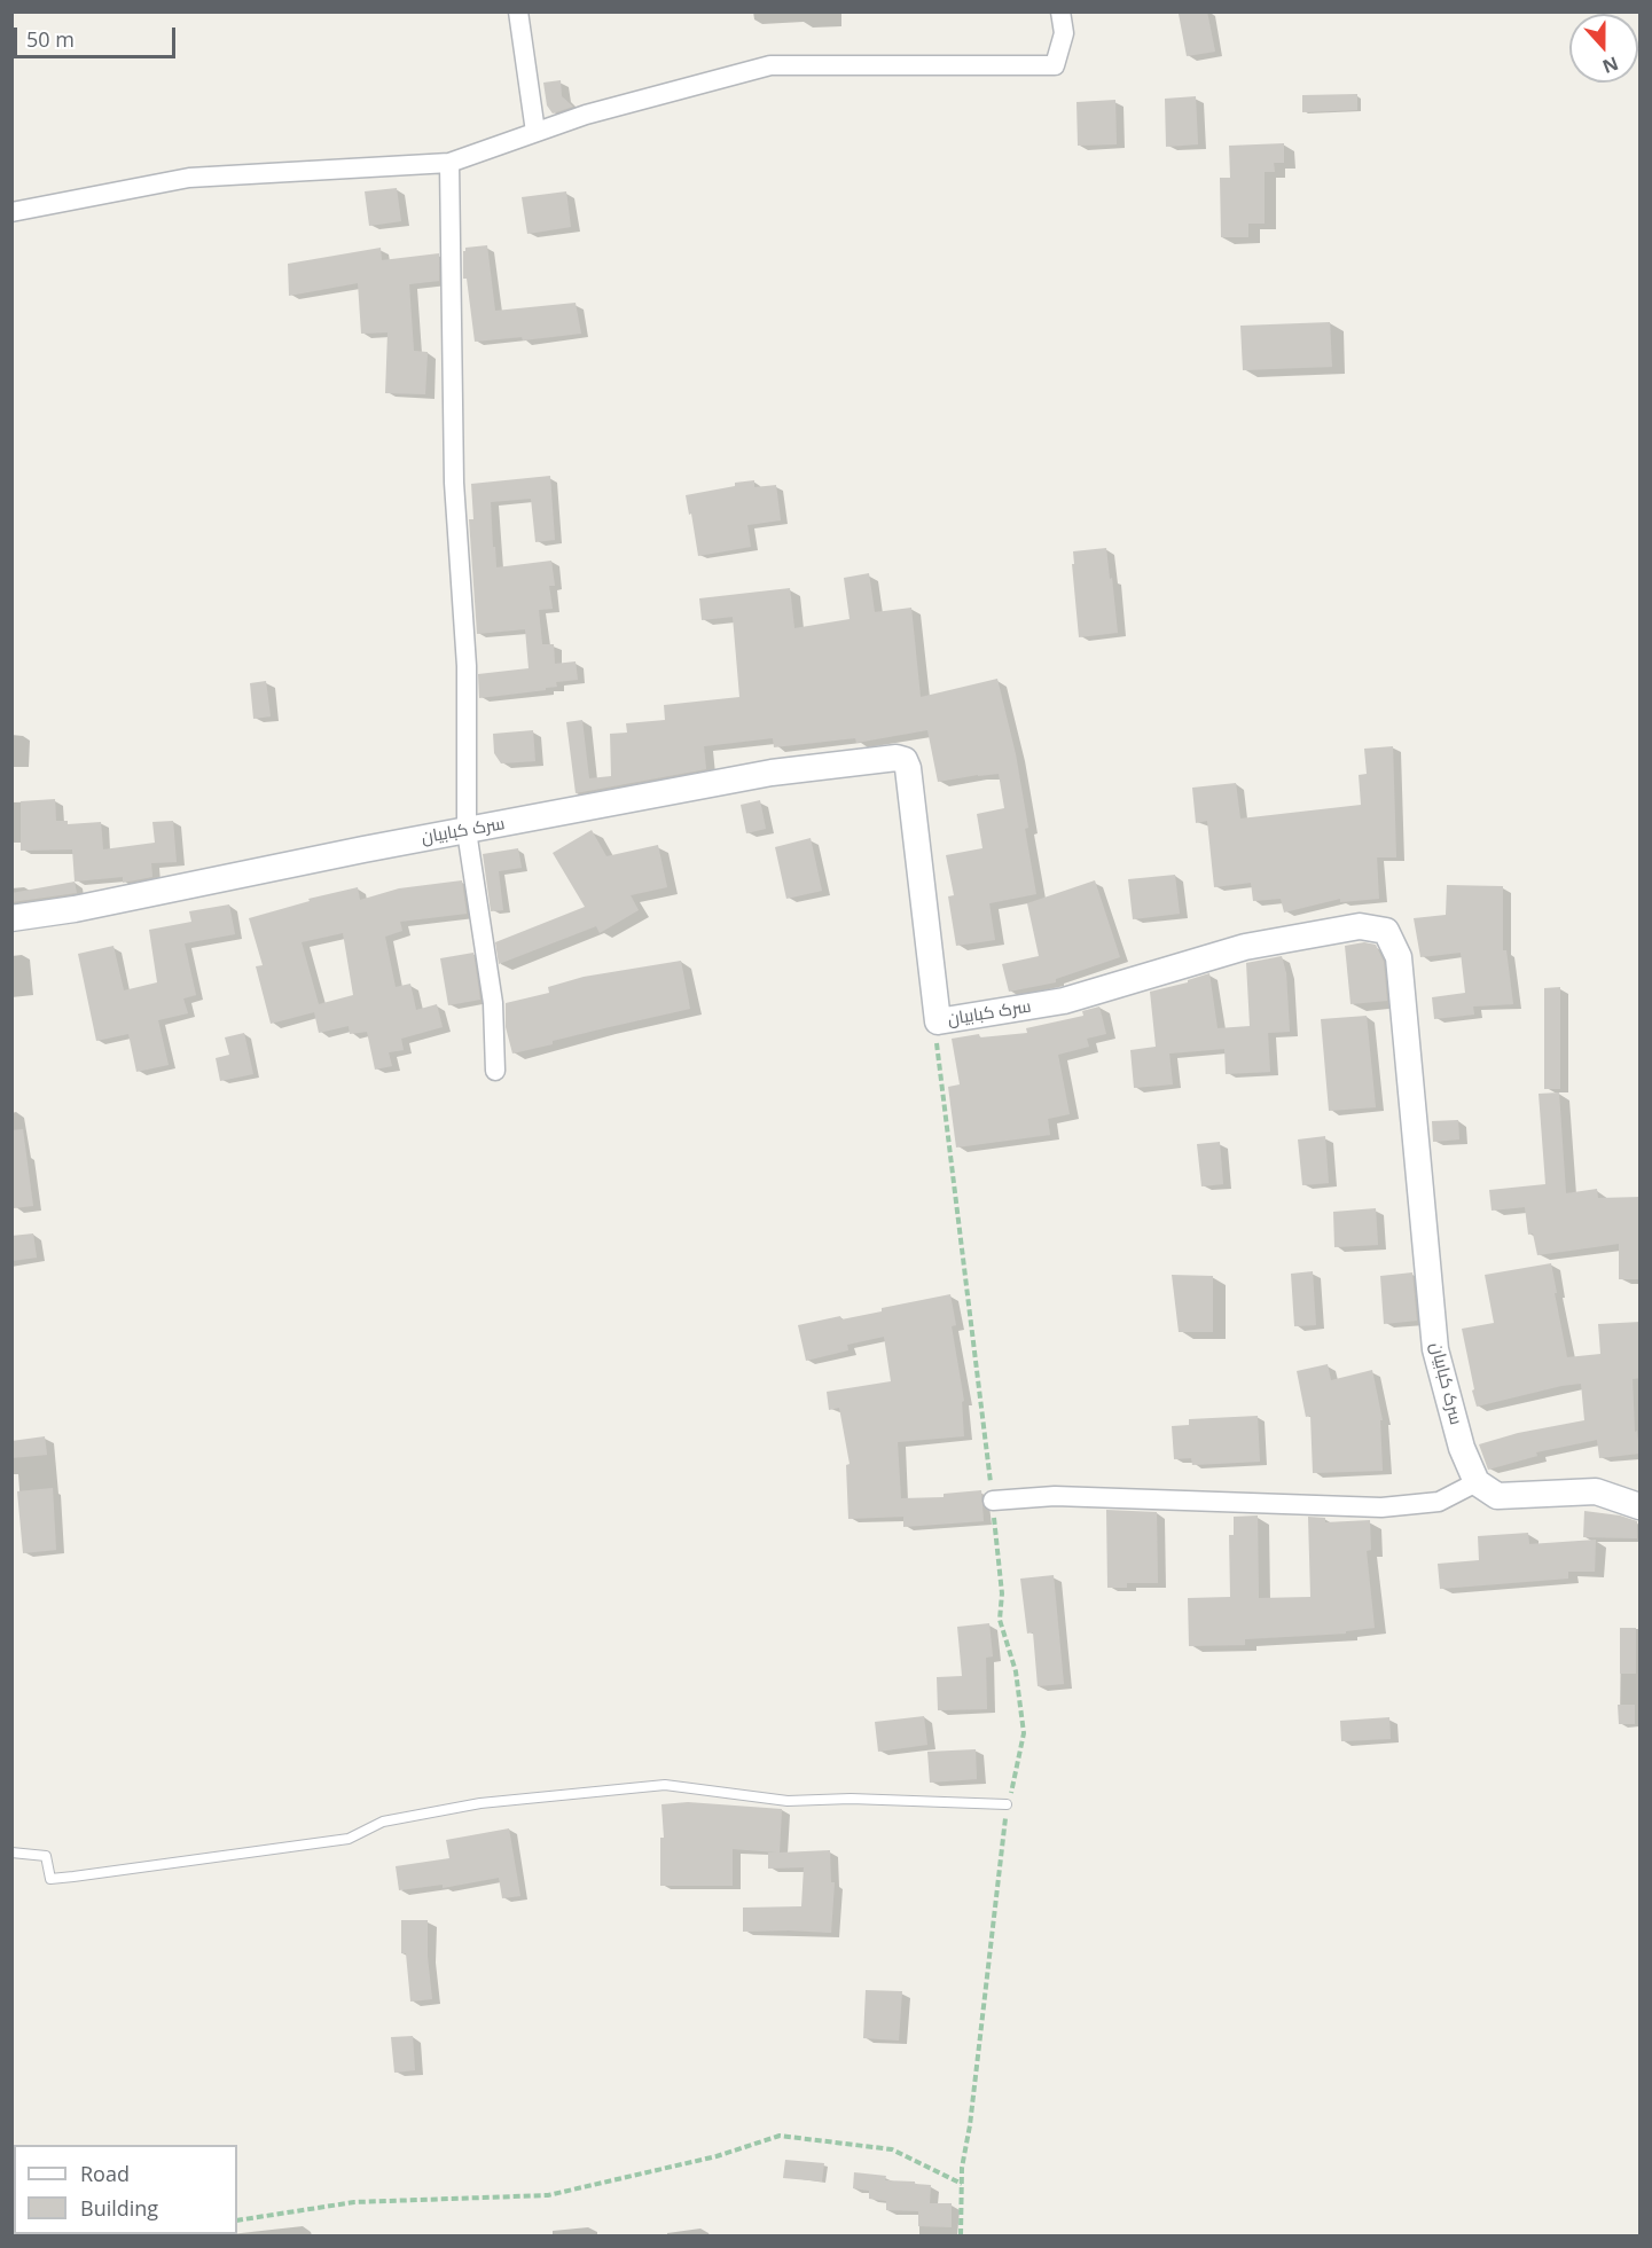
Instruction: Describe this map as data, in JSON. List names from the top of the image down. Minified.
{"streets":{"street":["سرک کبابیان"]},"legend":["Road","Building"],"scale_bar":"50 m","north":"bottom"}
